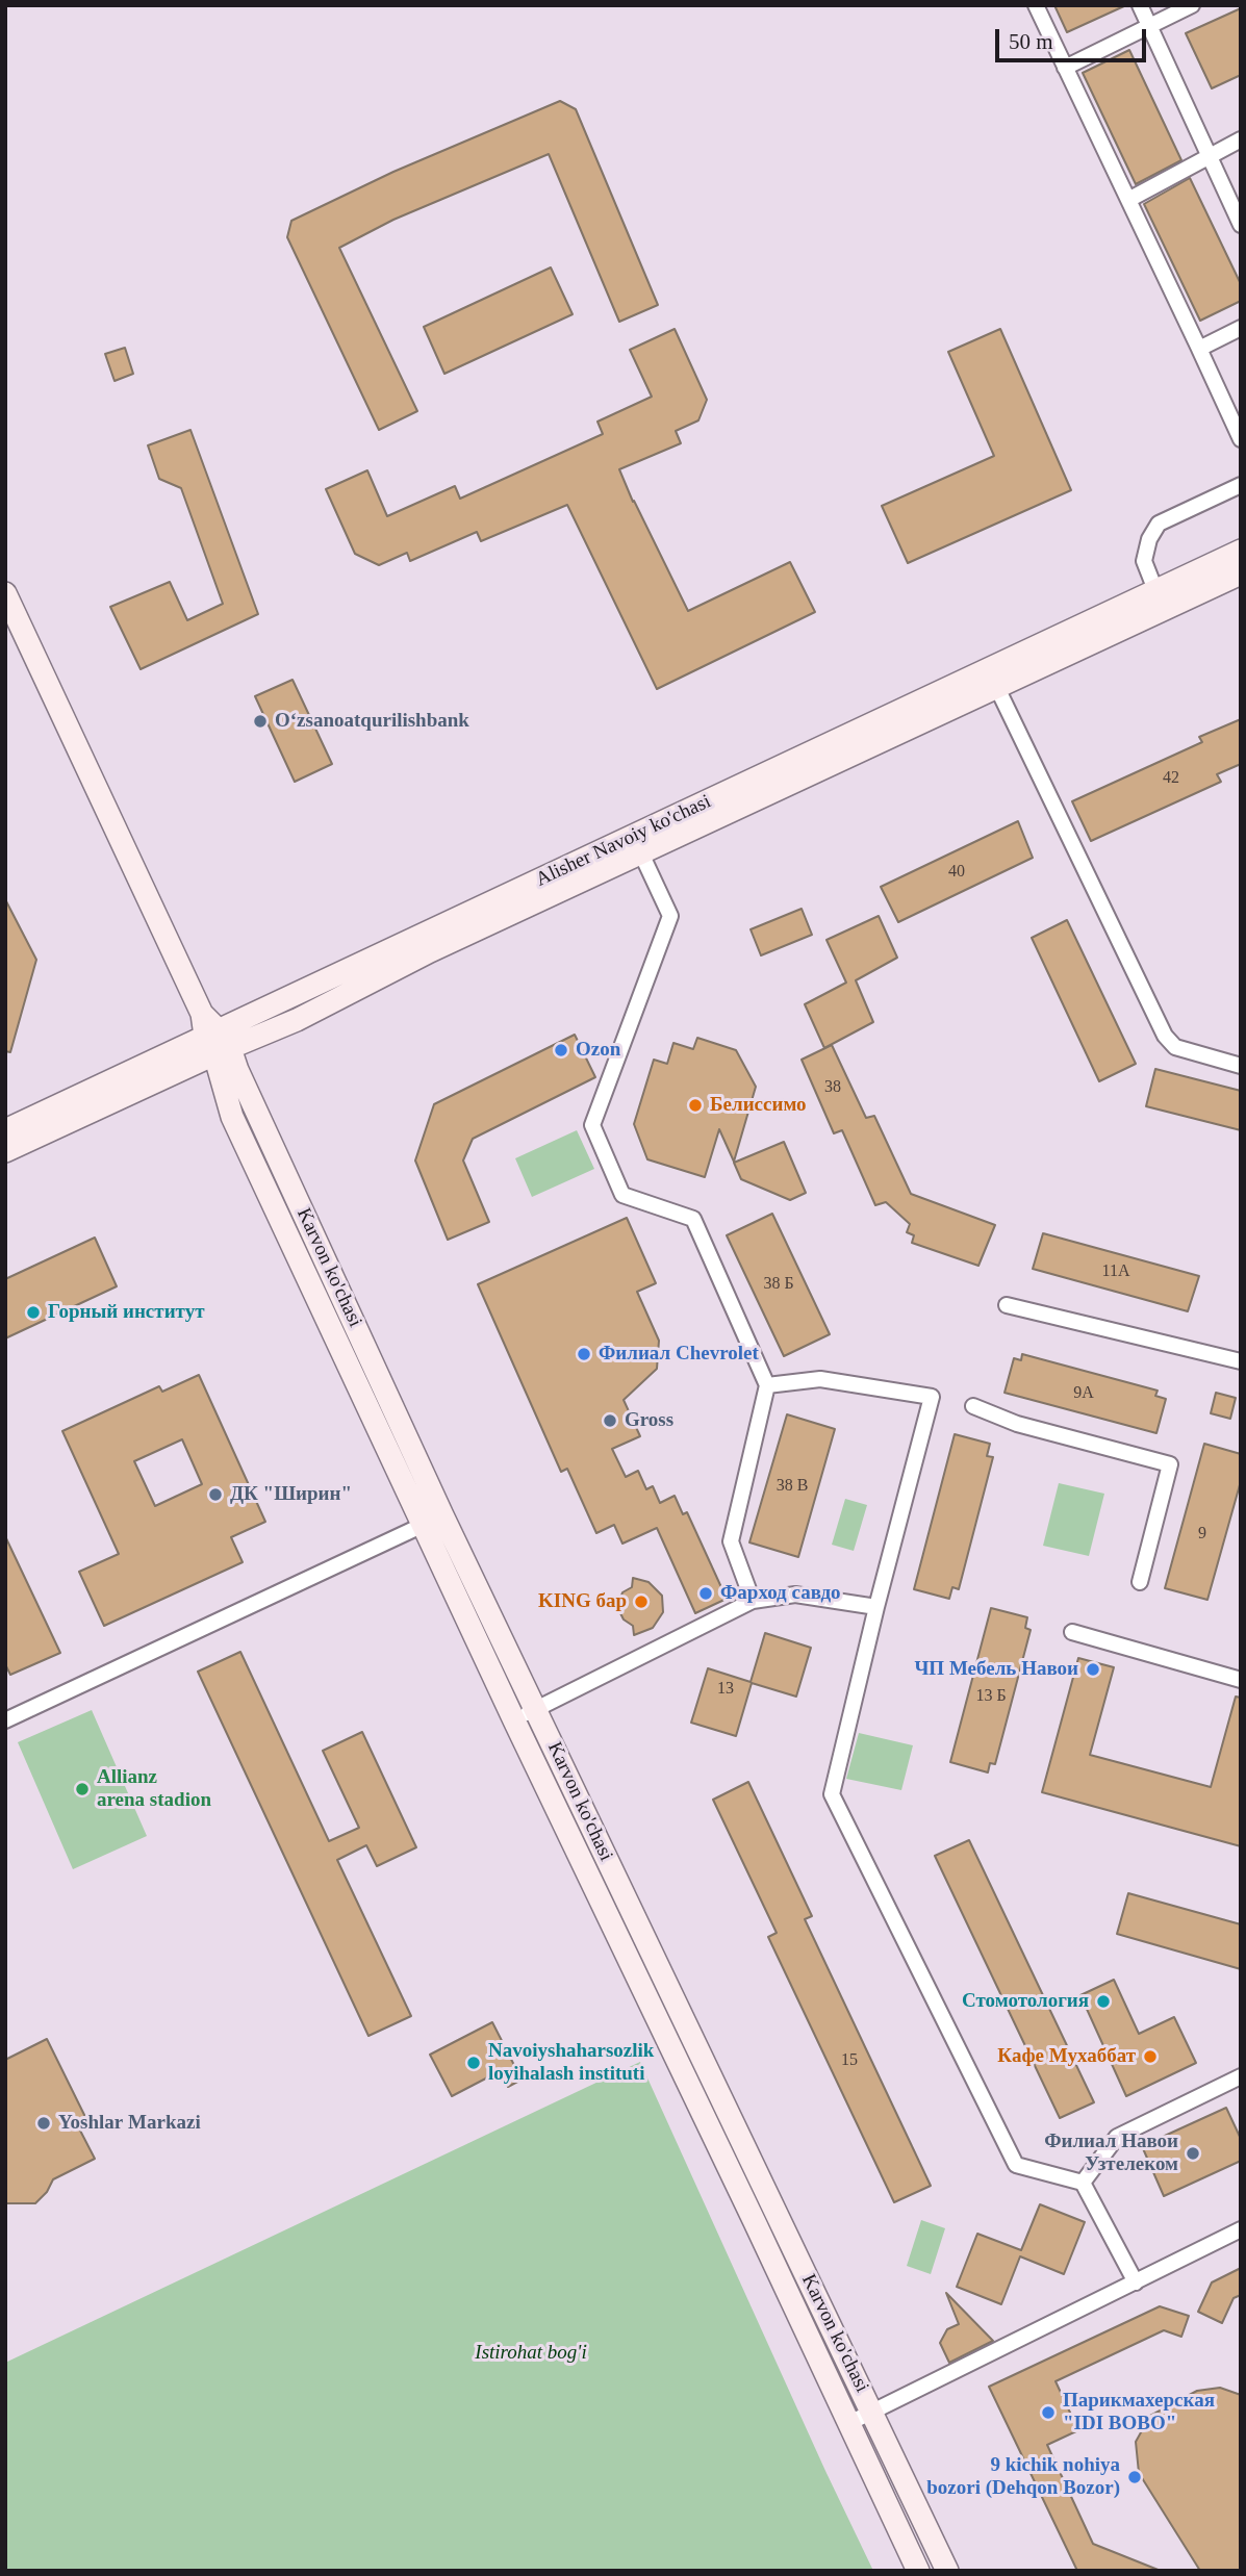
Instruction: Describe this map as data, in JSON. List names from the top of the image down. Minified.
{"streets":{"main road":["Alisher Navoiy ko'chasi","Karvon ko'chasi"]},"crossings":[["Alisher Navoiy ko'chasi","Karvon ko'chasi"]],"parks":["Istirohat bog'i"],"places":["Oʻzsanoatqurilishbank","Ozon","Белиссимо","Горный институт","Филиал Chevrolet","Gross","ДК \"Ширин\"","Фарход савдо","KING бар","ЧП Мебель Навои","Allianz arena stadion","Стомотология","Кафе Мухаббат","Navoiyshaharsozlik loyihalash instituti","Yoshlar Markazi","Филиал Навои Узтелеком","Парикмахерская \"IDI BOBO\"","9 kichik nohiya bozori (Dehqon Bozor)"],"house_numbers":["42","40","38","11А","38 Б","9А","38 В","9","13","13 Б","15"],"scale_bar":"50 m"}
